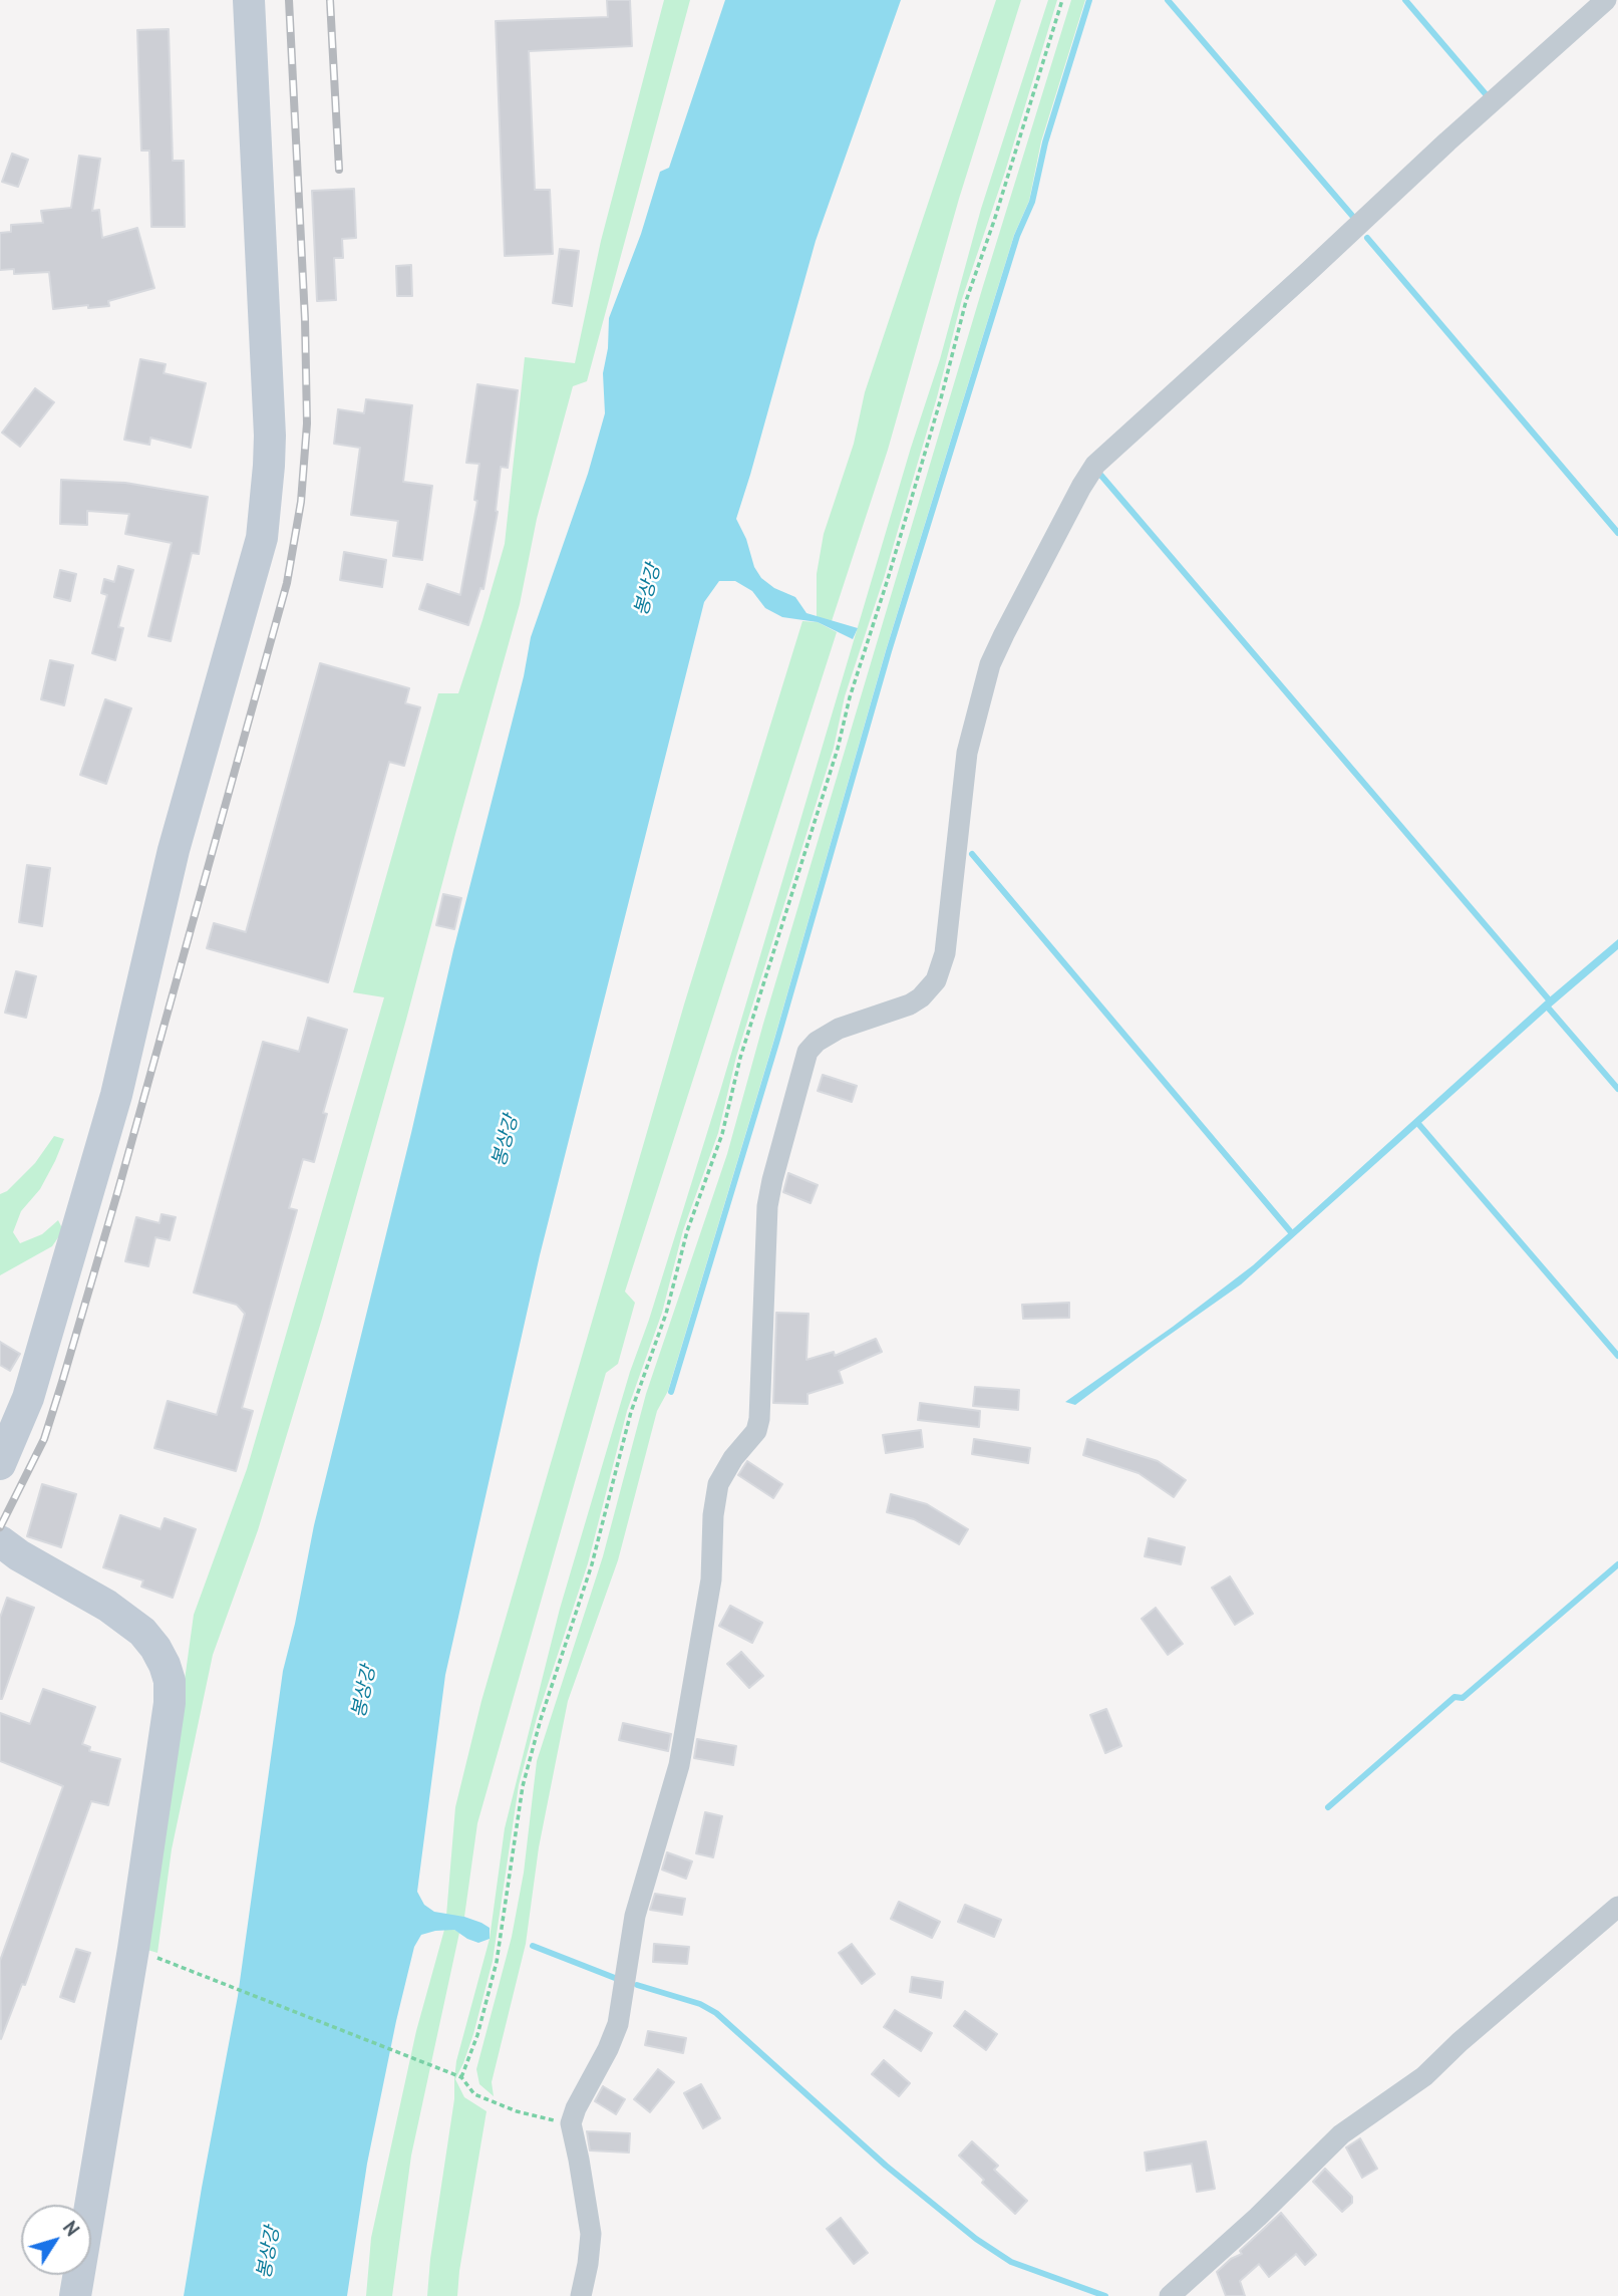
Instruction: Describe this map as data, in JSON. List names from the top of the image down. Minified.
{"water":["봉상강"],"north":"top right"}
